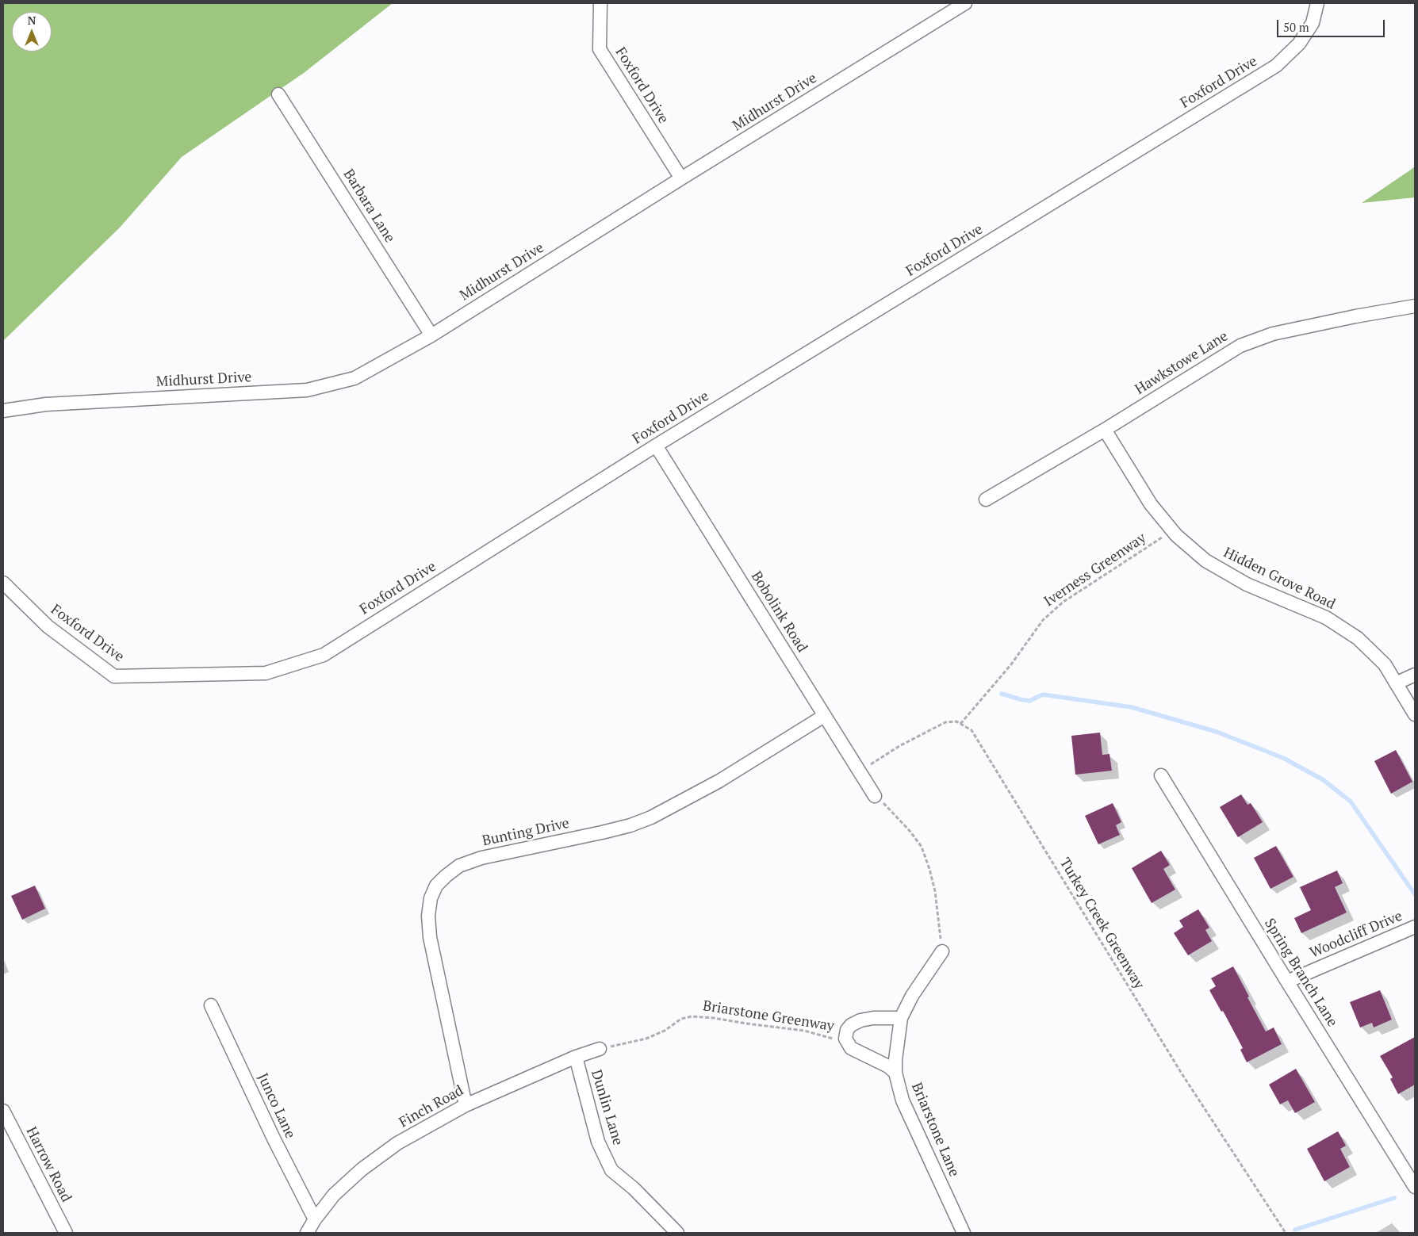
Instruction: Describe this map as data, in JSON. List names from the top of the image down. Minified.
{"streets":{"street":["Foxford Drive","Midhurst Drive","Barbara Lane","Hawkstowe Lane","Hidden Grove Road","Bobolink Road","Bunting Drive","Woodcliff Drive","Spring Branch Lane","Junco Lane","Finch Road","Dunlin Lane","Briarstone Lane","Harrow Road"],"path":["Iverness Greenway","Turkey Creek Greenway","Briarstone Greenway"]},"crossings":[["Foxford Drive","Midhurst Drive"],["Foxford Drive","Bobolink Road"],["Midhurst Drive","Barbara Lane"],["Hawkstowe Lane","Hidden Grove Road"],["Iverness Greenway","Hidden Grove Road"],["Iverness Greenway","Turkey Creek Greenway"],["Bobolink Road","Bunting Drive"],["Bunting Drive","Finch Road"],["Woodcliff Drive","Spring Branch Lane"],["Briarstone Greenway","Finch Road"],["Junco Lane","Finch Road"],["Finch Road","Dunlin Lane"]],"scale_bar":"50 m","north":"top"}
